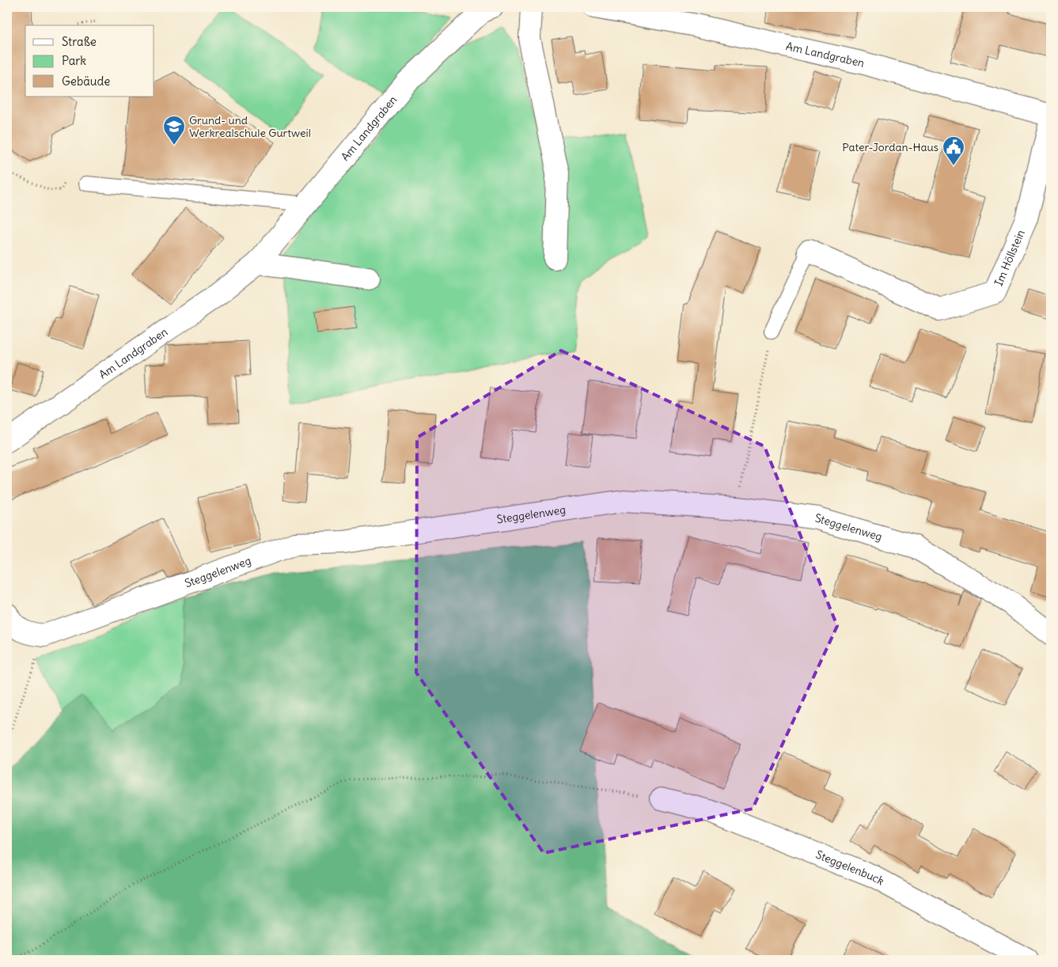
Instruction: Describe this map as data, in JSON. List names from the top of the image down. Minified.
{"streets":{"street":["Am Landgraben","Im Höllstein","Steggelenweg","Steggelenbuck"]},"places":{"school or university":["Grund- und Werkrealschule Gurtweil"],"public building":["Pater-Jordan-Haus"]},"legend":["Straße","Park","Gebäude"]}
